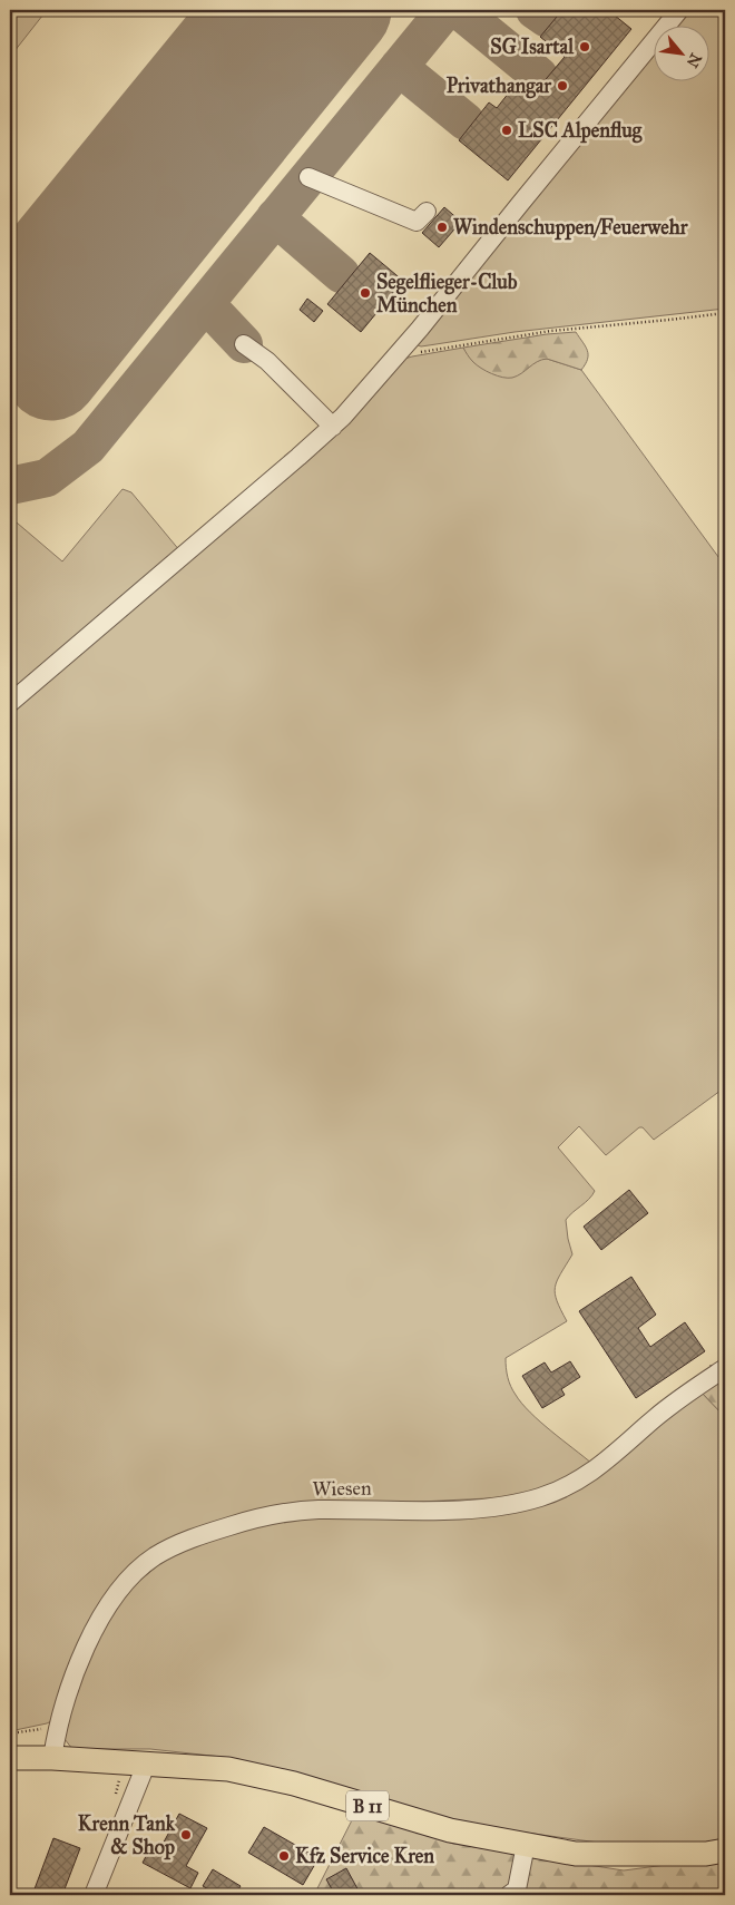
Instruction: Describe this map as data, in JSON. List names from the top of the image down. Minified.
{"streets":{"main road":["B 11"],"street":["Wiesen"]},"crossings":[["Wiesen","B 11"]],"places":["SG Isartal","Privathangar","LSC Alpenflug","Windenschuppen/Feuerwehr","Segelflieger-Club München","Krenn Tank & Shop","Kfz Service Kren"],"north":"bottom right"}
